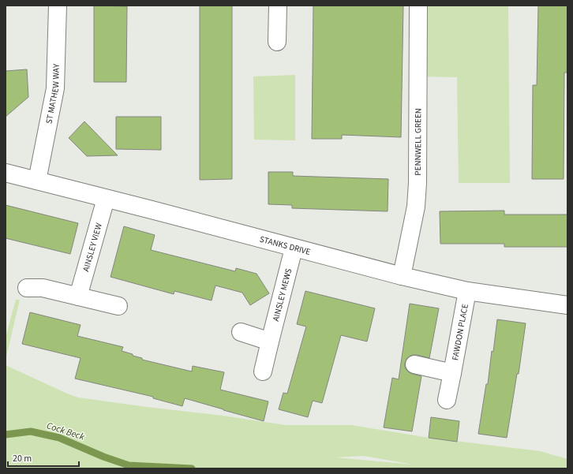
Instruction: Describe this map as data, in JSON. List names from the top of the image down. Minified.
{"streets":{"street":["ST MATHEW WAY","PENNWELL GREEN","STANKS DRIVE","AINSLEY VIEW","AINSLEY MEWS","FAWDON PLACE"]},"crossings":[["ST MATHEW WAY","STANKS DRIVE"],["PENNWELL GREEN","STANKS DRIVE"],["STANKS DRIVE","AINSLEY VIEW"],["STANKS DRIVE","AINSLEY MEWS"],["STANKS DRIVE","FAWDON PLACE"]],"water":["Cock Beck"],"scale_bar":"20 m"}
